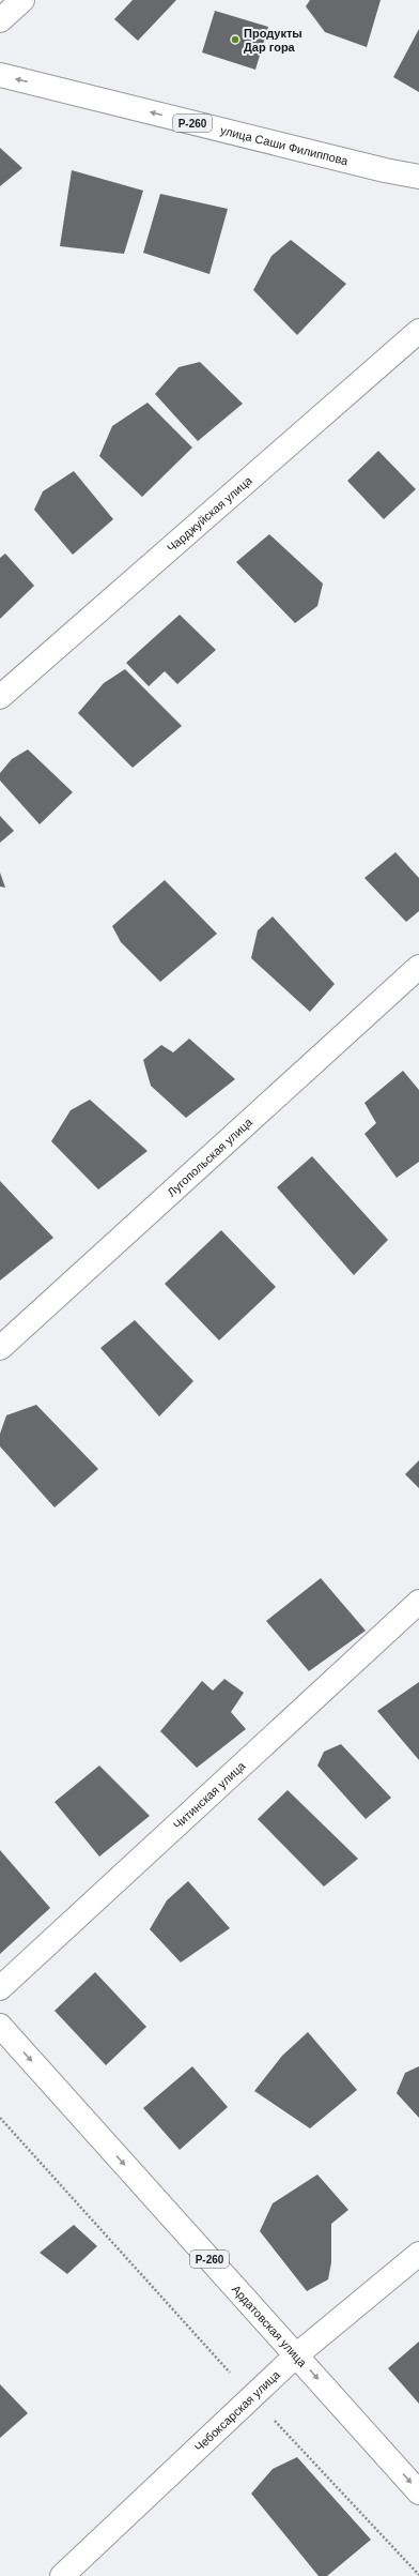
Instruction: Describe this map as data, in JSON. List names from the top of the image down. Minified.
{"streets":{"main road":["Р-260","улица Саши Филиппова","Чарджуйская улица","Лугопольская улица","Читинская улица","Ардатовская улица","Чебоксарская улица"]},"crossings":[["Ардатовская улица","Чебоксарская улица"]],"one_way":["улица Саши Филиппова","Ардатовская улица"],"places":["Продукты Дар гора"]}
